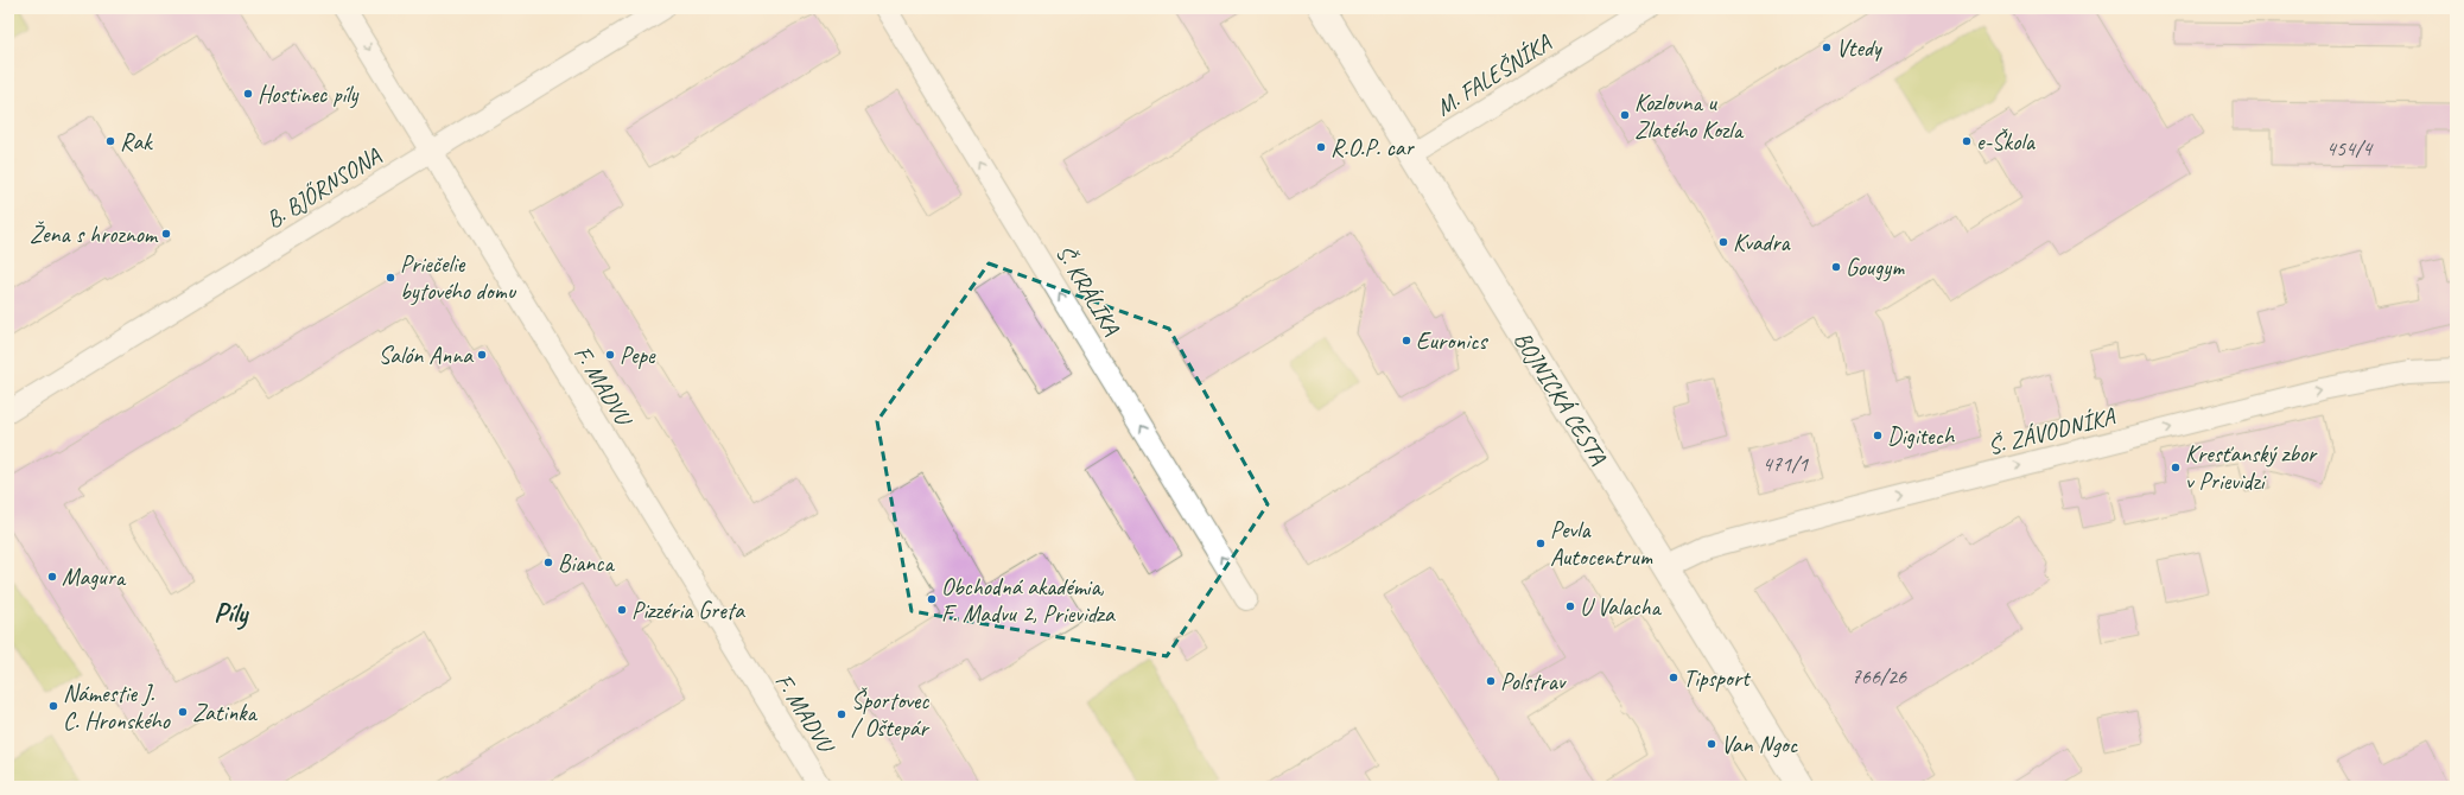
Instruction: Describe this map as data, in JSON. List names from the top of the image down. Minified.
{"streets":{"street":["M. FALEŠNÍKA","B. BJŐRNSONA","Š. KRÁLIKA","F. MADVU","BOJNICKÁ CESTA","Š. ZÁVODNÍKA"]},"crossings":[["M. FALEŠNÍKA","BOJNICKÁ CESTA"],["B. BJŐRNSONA","F. MADVU"],["BOJNICKÁ CESTA","Š. ZÁVODNÍKA"]],"one_way":["Š. KRÁLIKA","Š. ZÁVODNÍKA"],"districts":["Píly"],"places":["Vtedy","Hostinec píly","Kozlovna u Zlatého Kozla","Rak","e-Škola","R.O.P. car","Žena s hroznom","Kvadra","Gougym","Priečelie bytového domu","Euronics","Salón Anna","Pepe","Digitech","Kresťanský zbor v Prievidzi","Pevla Autocentrum","Bianca","Magura","Obchodná akadémia, F. Madvu 2, Prievidza","U Valacha","Pizzéria Greta","Tipsport","Polstrav","Námestie J. C. Hronského","Zatinka","Športovec / Oštepár","Van Ngoc"],"house_numbers":["454/4","471/1","766/26"]}
